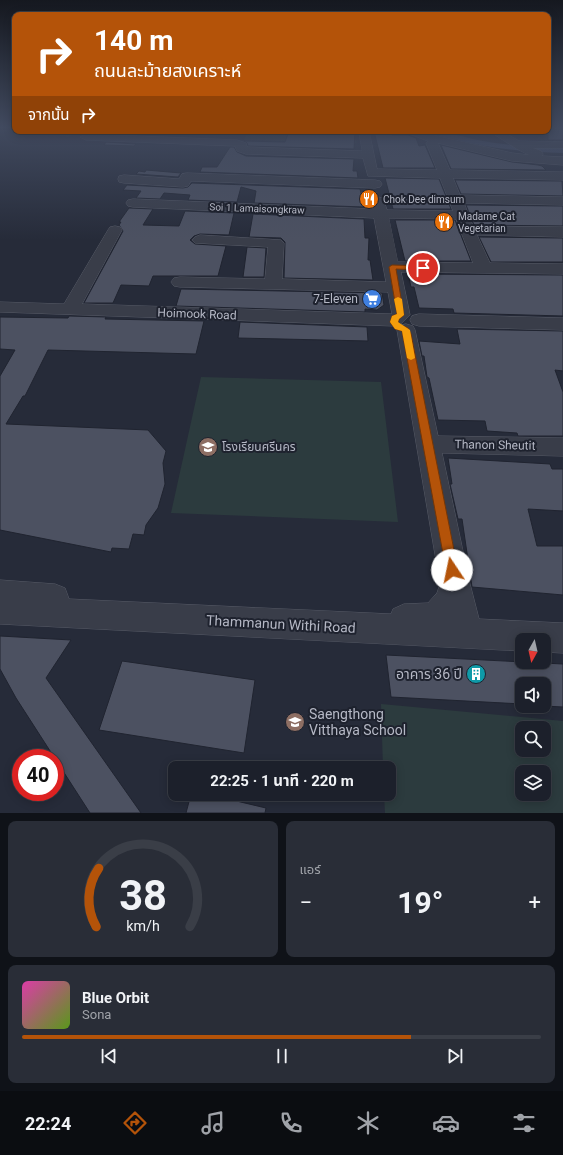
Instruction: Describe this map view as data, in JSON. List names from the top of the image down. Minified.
{"streets":{"street":["Soi 1 Lamaisongkraw","Hoimook Road","Thanon Sheutit","Thammanun Withi Road"]},"places":{"restaurant":["Chok Dee dimsum","Madame Cat Vegetarian"],"supermarket":["7-Eleven"],"school or university":["โรงเรียนศรีนคร","Saengthong Vitthaya School"],"building":["อาคาร 36 ปี"]},"north":"bottom","page":{"turn":["140 m","ถนนละม้ายสงเคราะห์"],"then":"จากนั้น","limit":"40","trip":"22:25 · 1 นาที · 220 m","tile":"แอร์","heat":["−","19°","+"],"song":["Blue Orbit","Sona"],"tabs":"22:24","gauge":["38","km/h"]}}
